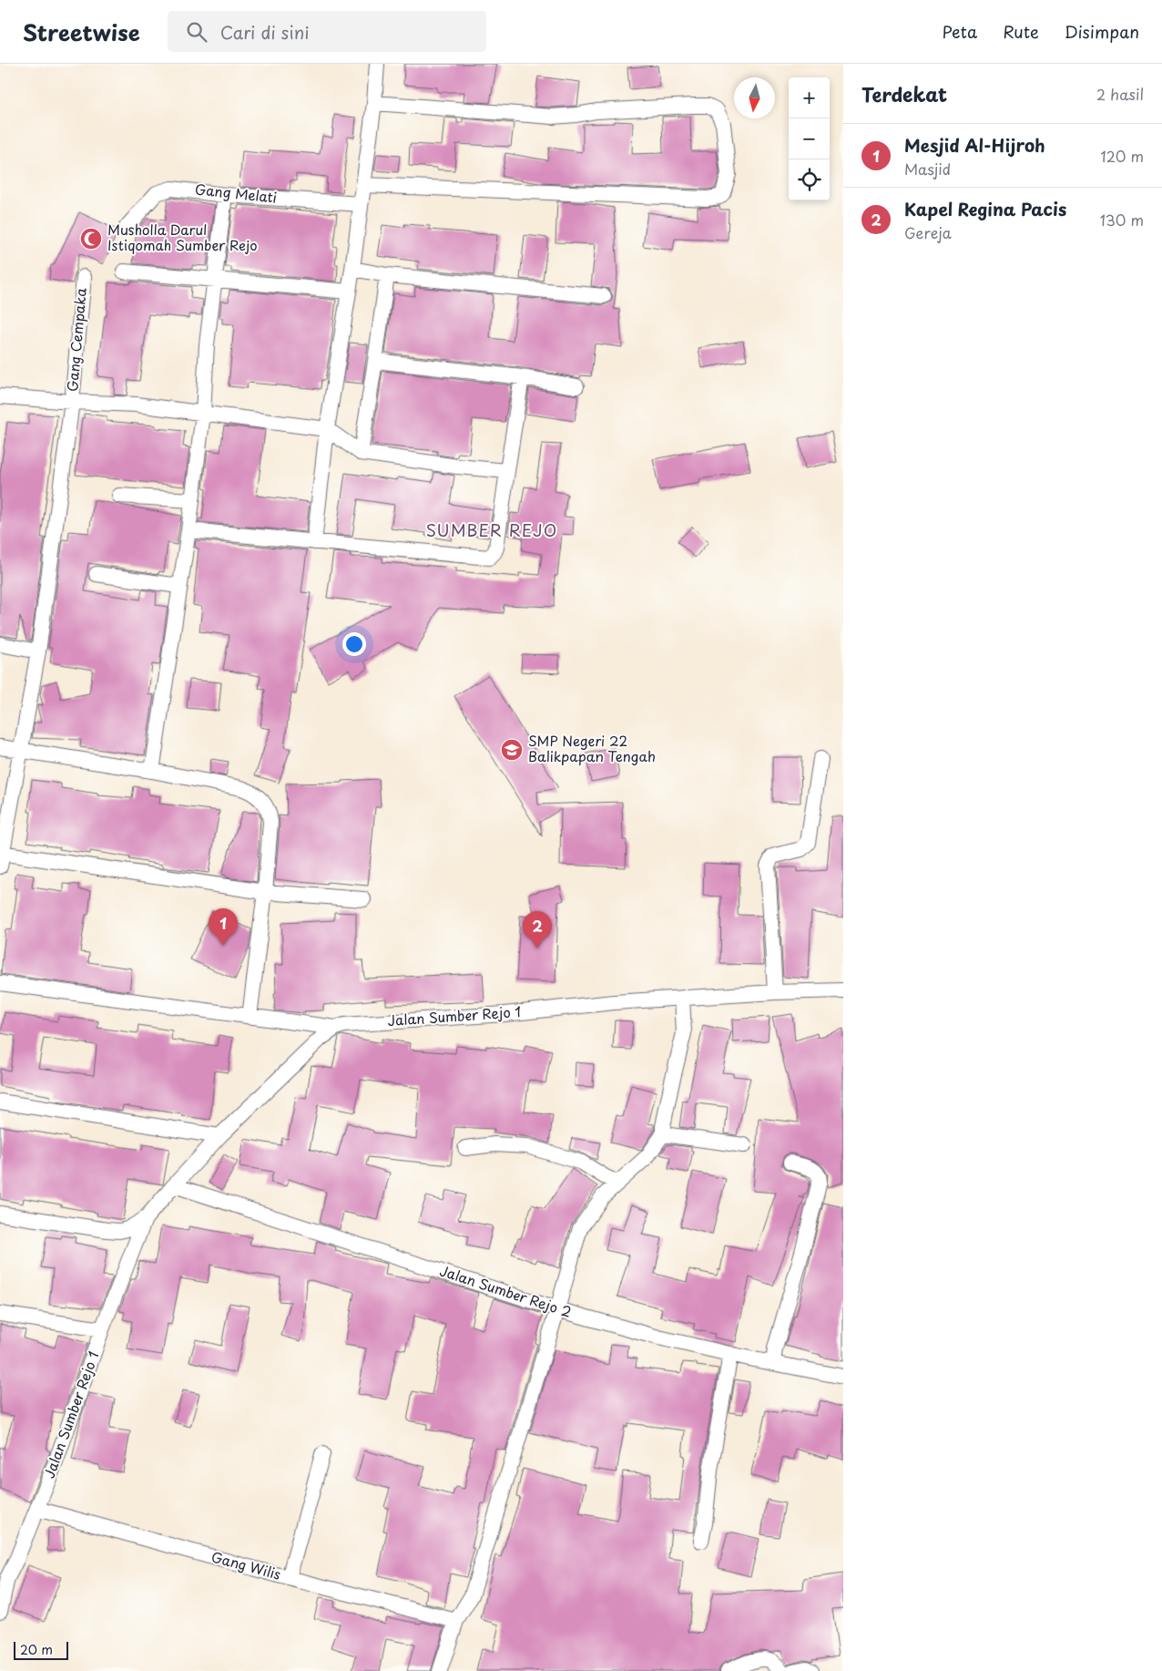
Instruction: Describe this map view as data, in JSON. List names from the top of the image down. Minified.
{"streets":{"street":["Gang Melati","Gang Cempaka","Jalan Sumber Rejo 1","Jalan Sumber Rejo 2","Gang Wilis"]},"crossings":[["Jalan Sumber Rejo 1","Jalan Sumber Rejo 2"],["Jalan Sumber Rejo 1","Gang Wilis"]],"districts":["SUMBER REJO"],"places":{"mosque":["Musholla Darul Istiqomah Sumber Rejo"],"school or university":["SMP Negeri 22 Balikpapan Tengah"]},"scale_bar":"20 m","north":"bottom","page":{"header":"Streetwise","search":"Cari di sini","nav":["Peta","Rute","Disimpan"],"heading":["Terdekat","2 hasil"],"map_buttons":["+","−"],"list":[{"mark":"1","name":"Mesjid Al-Hijroh","note":"Masjid","value":"120 m"},{"mark":"2","name":"Kapel Regina Pacis","note":"Gereja","value":"130 m"}],"pins":["1","2"],"scale":"20 m"}}
